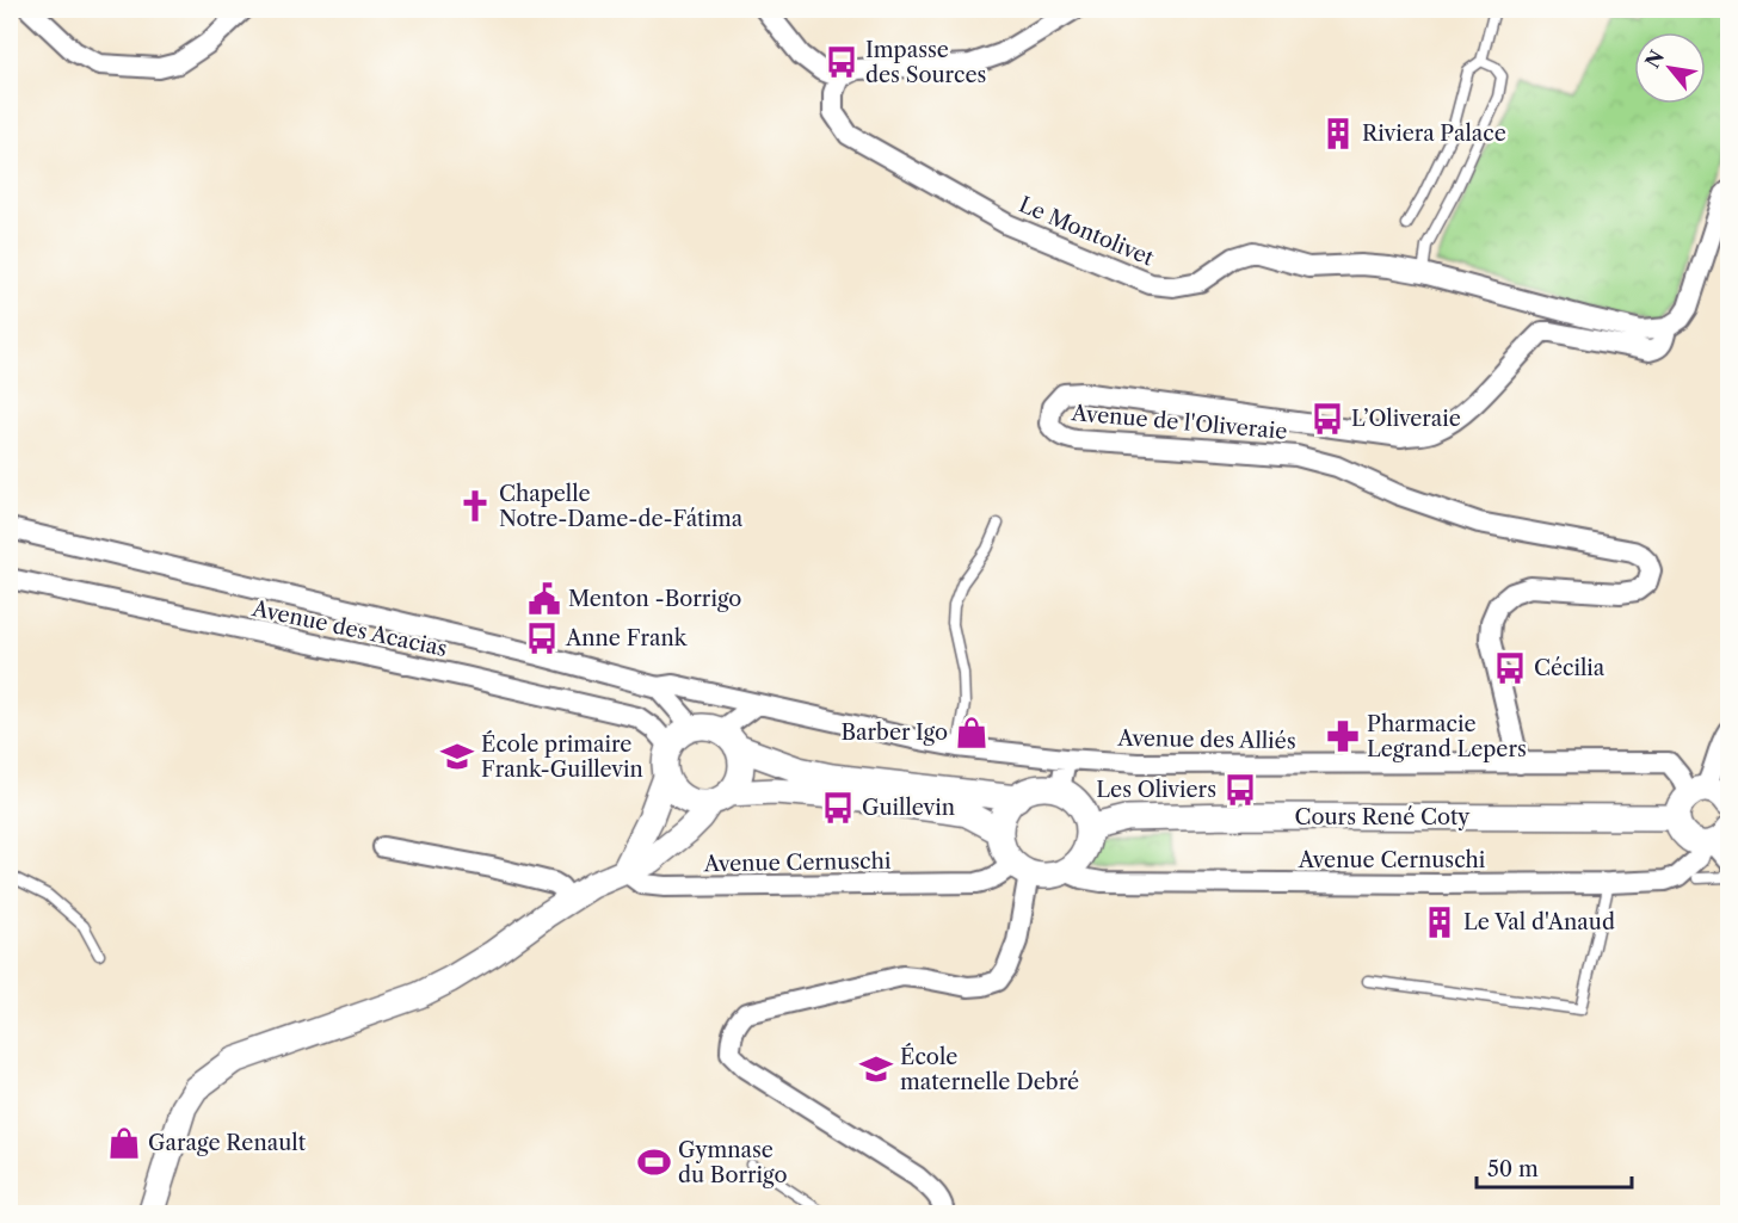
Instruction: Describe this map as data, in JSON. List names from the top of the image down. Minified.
{"streets":{"street":["Le Montolivet","Avenue de l'Oliveraie","Avenue des Acacias","Avenue des Alliés","Cours René Coty","Avenue Cernuschi"]},"crossings":[["Le Montolivet","Avenue de l'Oliveraie"],["Avenue de l'Oliveraie","Avenue des Alliés"],["Avenue des Acacias","Avenue des Alliés"],["Cours René Coty","Avenue Cernuschi"]],"places":{"bus stop":["Impasse des Sources","L’Oliveraie","Anne Frank","Cécilia","Les Oliviers","Guillevin"],"building":["Riviera Palace","Le Val d'Anaud"],"church":["Chapelle Notre-Dame-de-Fátima"],"public building":["Menton -Borrigo"],"shop":["Barber Igo","Garage Renault"],"pharmacy":["Pharmacie Legrand Lepers"],"school or university":["École primaire Frank-Guillevin","École maternelle Debré"],"sports":["Gymnase du Borrigo"]},"scale_bar":"50 m","north":"top left"}
